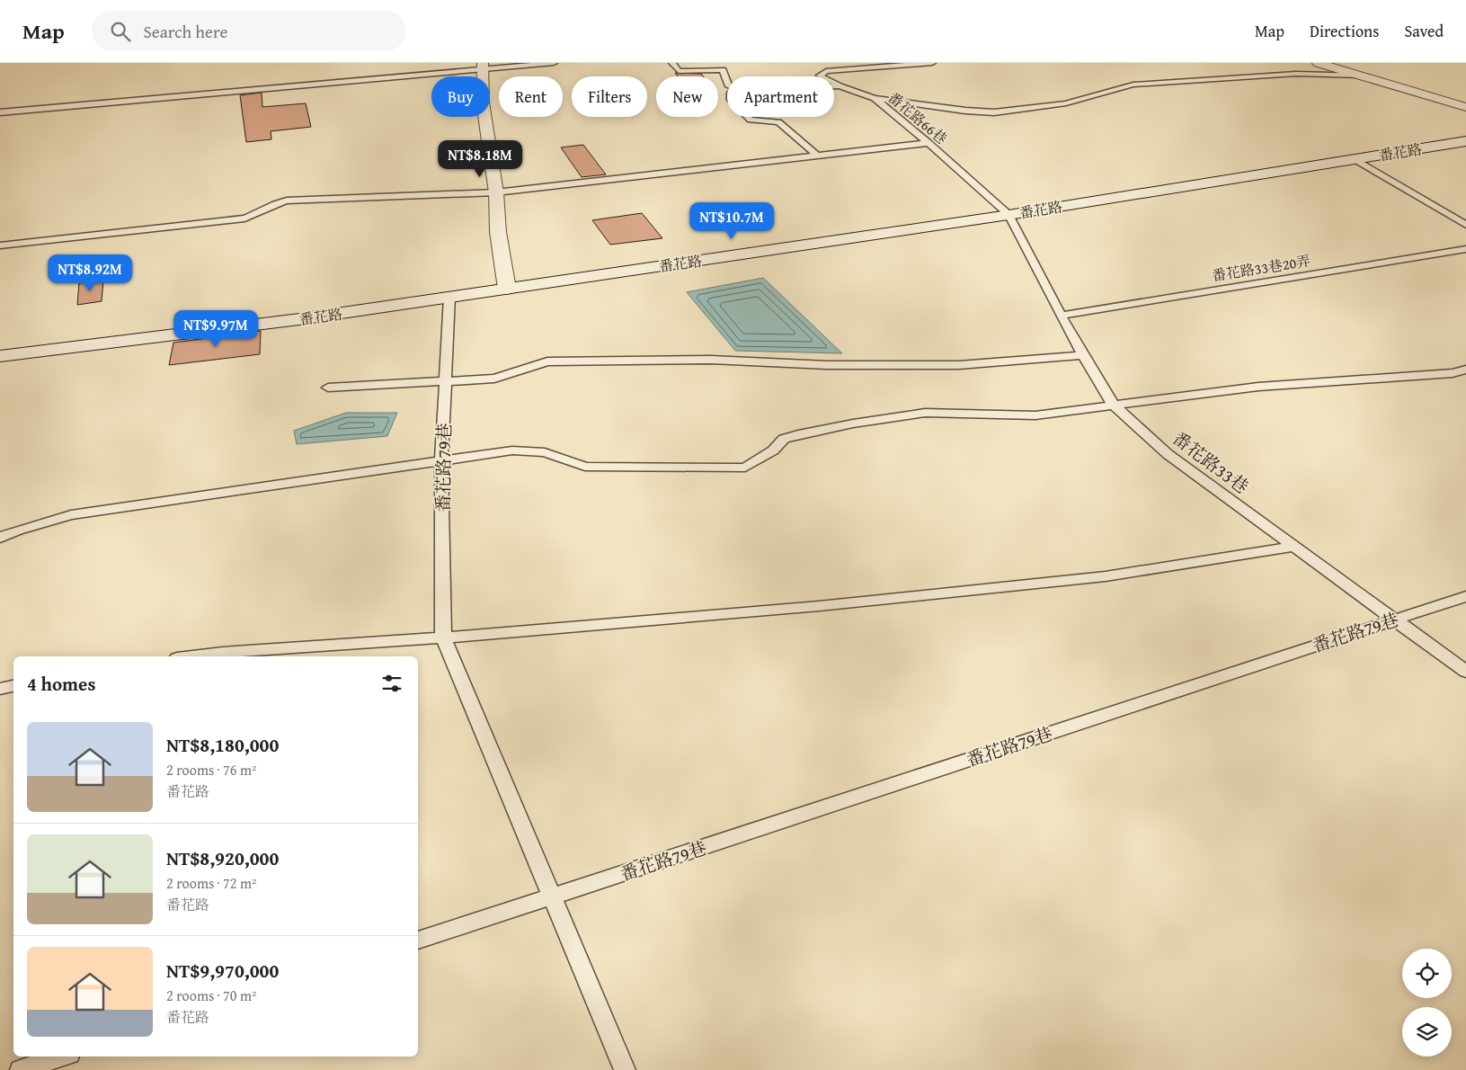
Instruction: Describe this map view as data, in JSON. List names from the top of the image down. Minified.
{"streets":{"main road":["番花路"],"lane":["番花路66巷","番花路33巷20弄","番花路33巷","番花路79巷"]},"crossings":[["番花路66巷","番花路"],["番花路66巷","番花路33巷"],["番花路","番花路33巷"],["番花路","番花路79巷"],["番花路33巷20弄","番花路33巷"],["番花路33巷","番花路79巷"]],"page":{"header":"Map","search":"Search here","nav":["Map","Directions","Saved"],"chip":["Buy","Rent","Filters","New","Apartment"],"price":["NT$8.18M","NT$10.7M","NT$8.92M","NT$9.97M"],"heading":"4 homes","list":[{"name":"NT$8,180,000","note":"2 rooms · 76 m² · 番花路"},{"name":"NT$8,920,000","note":"2 rooms · 72 m² · 番花路"},{"name":"NT$9,970,000","note":"2 rooms · 70 m² · 番花路"}]}}
